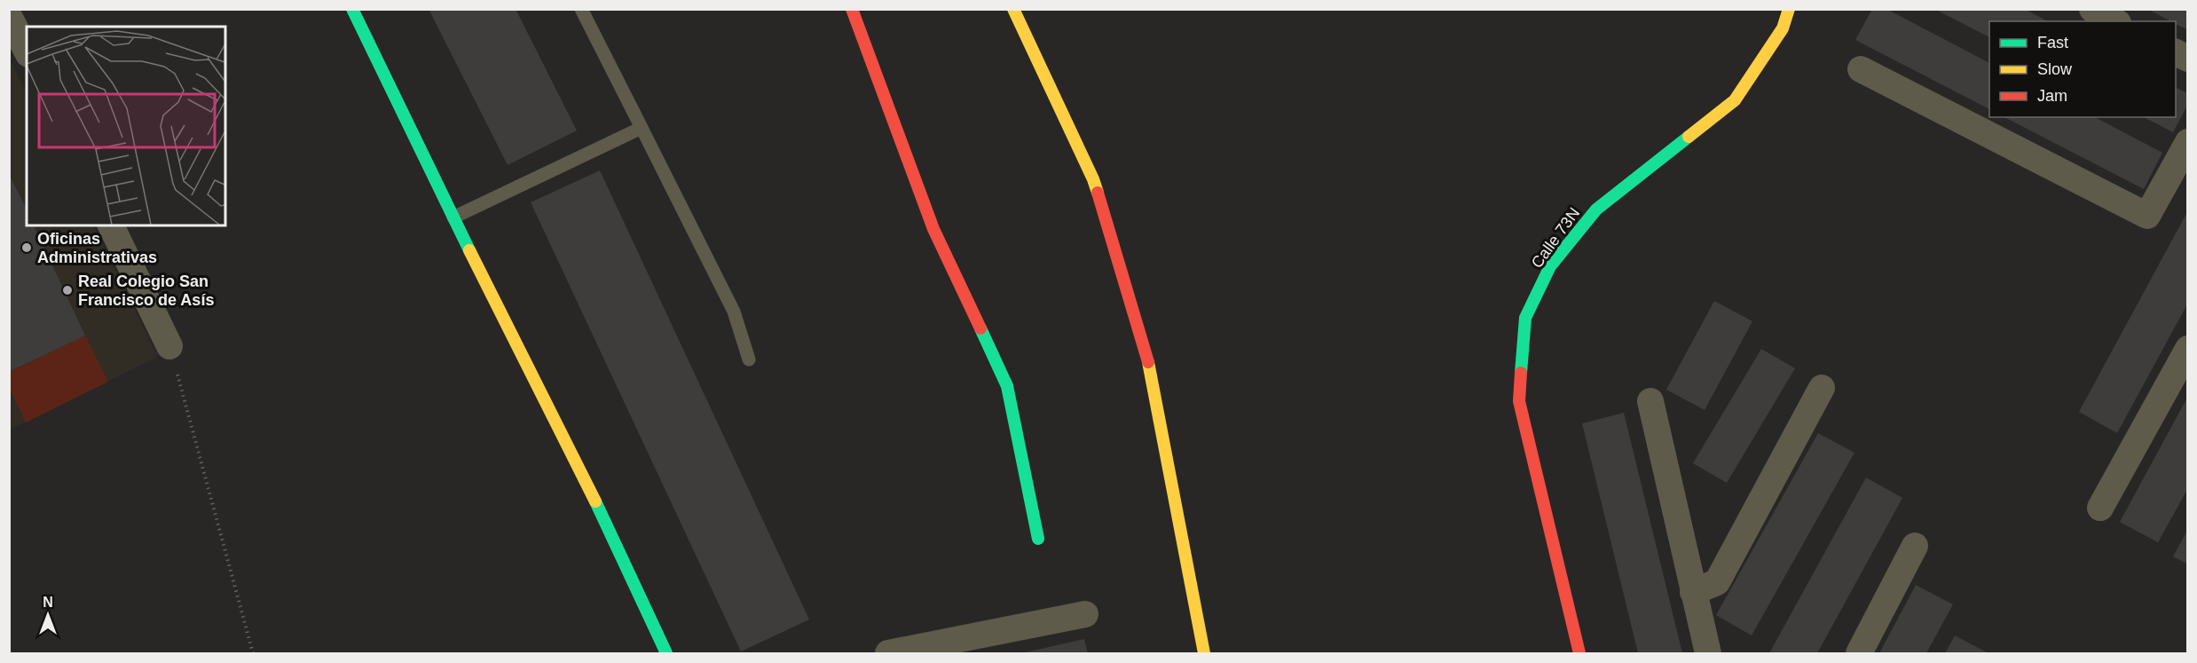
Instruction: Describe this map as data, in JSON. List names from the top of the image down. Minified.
{"streets":{"street":["Calle 73N"]},"places":["Oficinas Administrativas","Real Colegio San Francisco de Asís"],"legend":["Fast","Slow","Jam"],"north":"top"}
